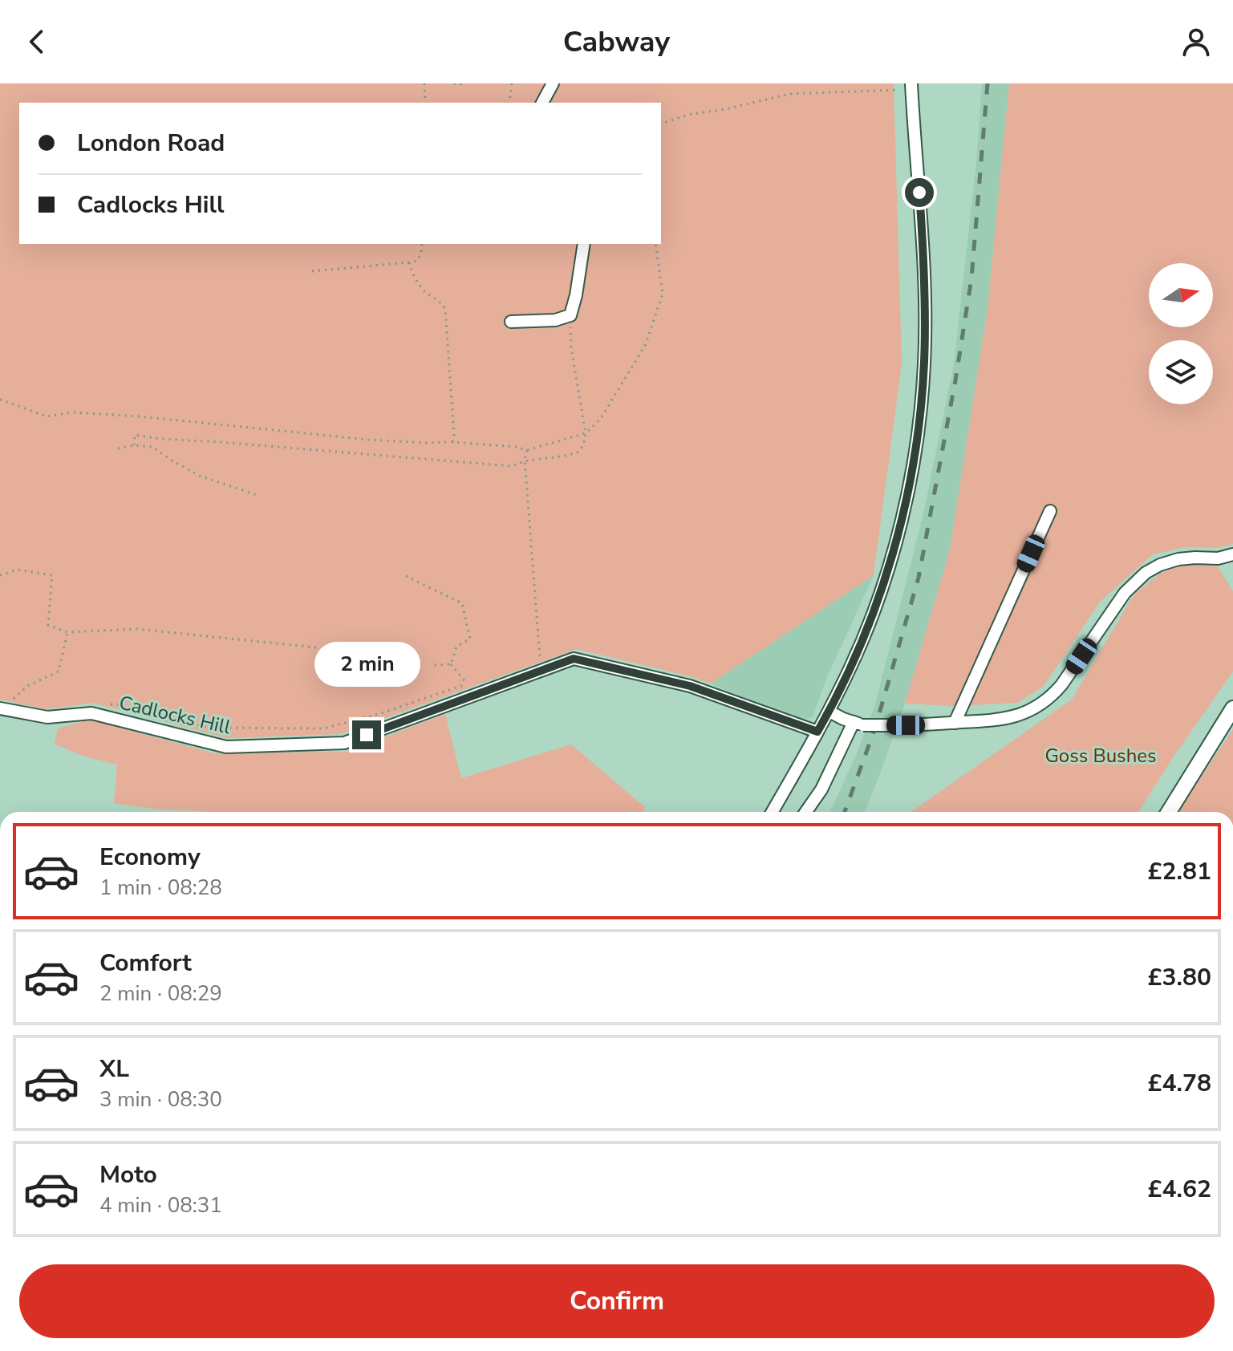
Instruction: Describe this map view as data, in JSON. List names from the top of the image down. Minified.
{"streets":{"street":["Cadlocks Hill"]},"parks":["Goss Bushes"],"north":"right","page":{"header":"Cabway","banner":["London Road","Cadlocks Hill"],"bubble":"2 min","list":[{"name":"Economy","note":"1 min · 08:28","value":"£2.81"},{"name":"Comfort","note":"2 min · 08:29","value":"£3.80"},{"name":"XL","note":"3 min · 08:30","value":"£4.78"},{"name":"Moto","note":"4 min · 08:31","value":"£4.62"}],"buttons":"Confirm"}}
